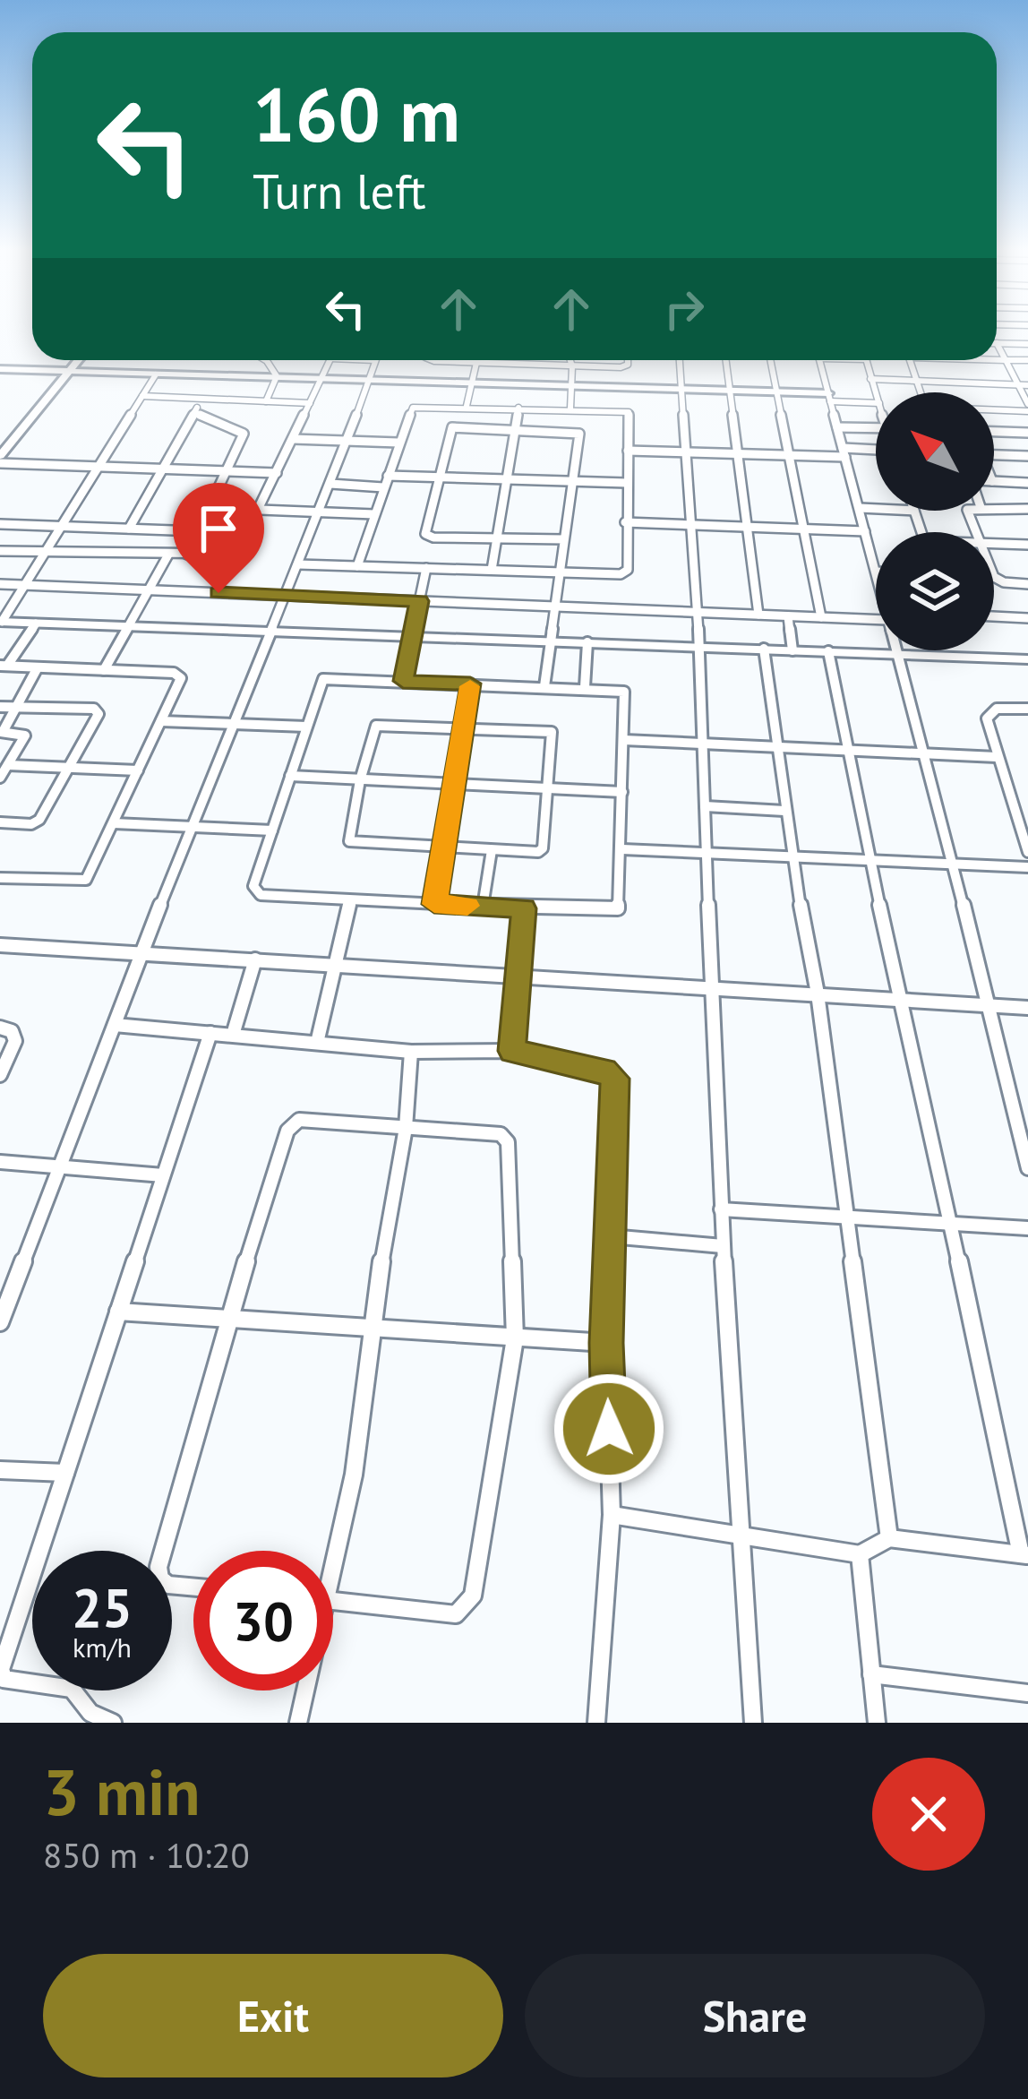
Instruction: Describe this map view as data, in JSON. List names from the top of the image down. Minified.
{"north":"top left","page":{"turn":["160 m","Turn left"],"speed":"25 km/h","limit":"30","heading":["3 min","850 m · 10:20"],"buttons":["Exit","Share"]}}
